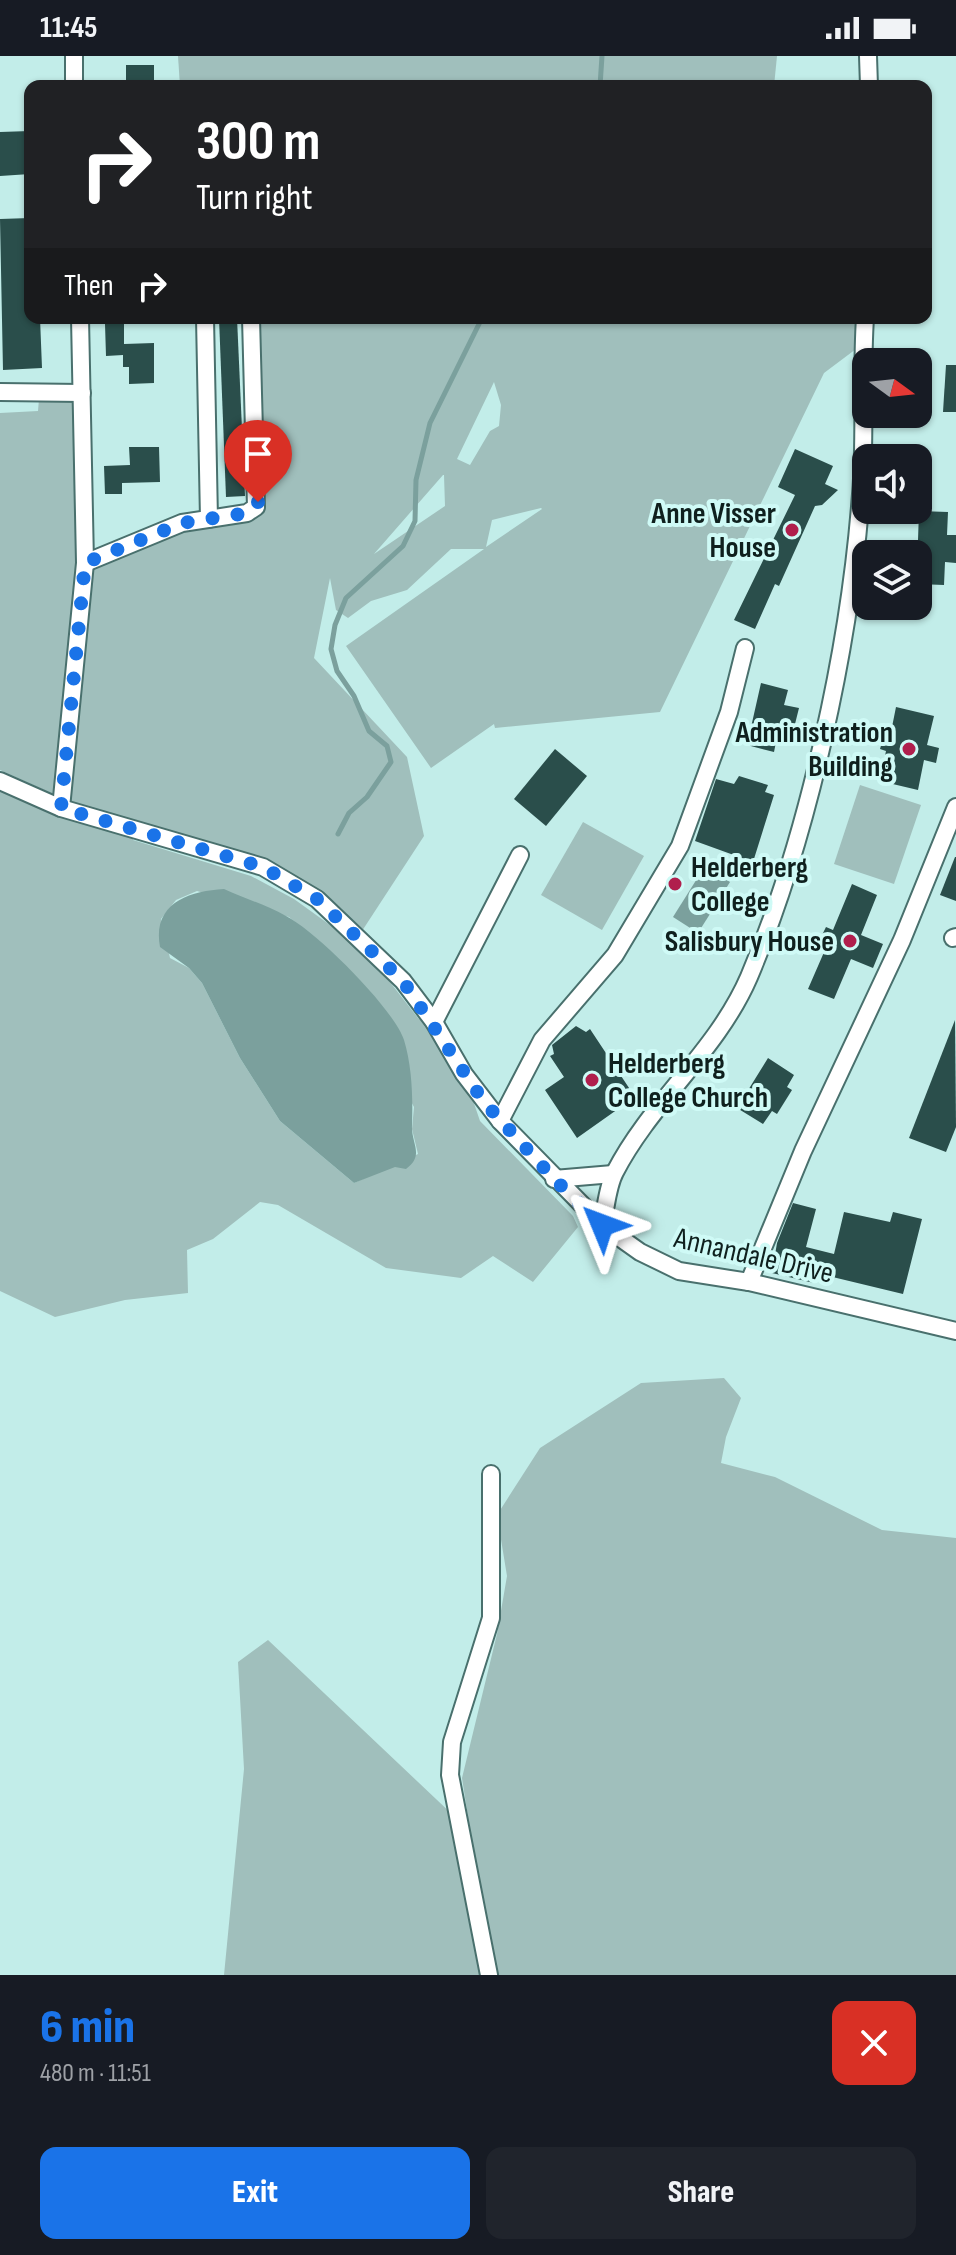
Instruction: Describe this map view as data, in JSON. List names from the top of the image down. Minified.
{"streets":{"street":["Annandale Drive"]},"places":["Anne Visser House","Administration Building","Helderberg College","Salisbury House","Helderberg College Church"],"north":"right","page":{"status":"11:45","turn":["300 m","Turn right"],"then":"Then","heading":["6 min","480 m · 11:51"],"buttons":["Exit","Share"]}}
